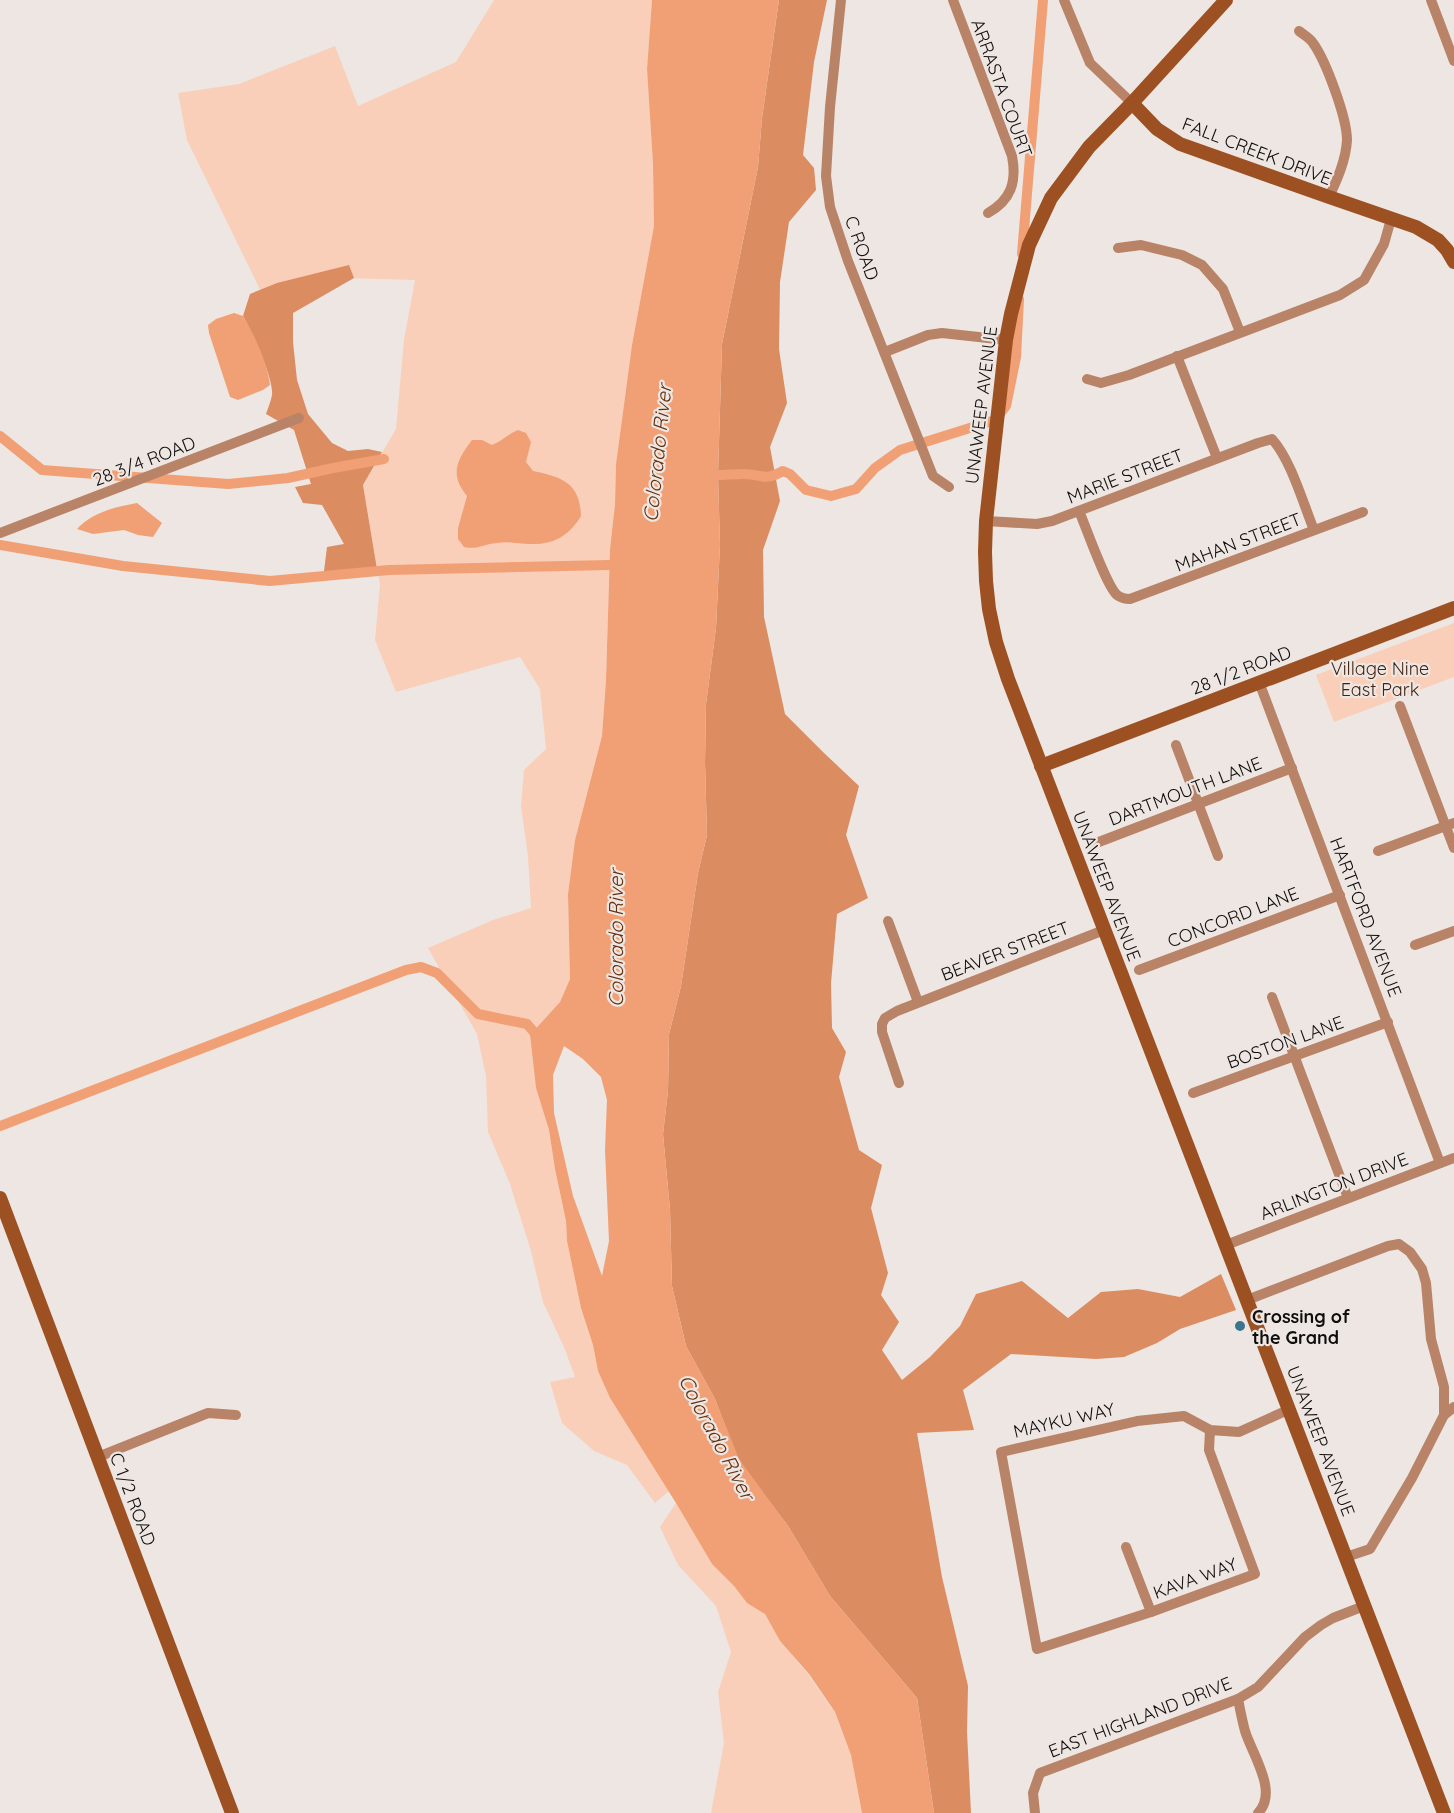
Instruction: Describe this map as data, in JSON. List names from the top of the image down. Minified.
{"streets":{"main road":["FALL CREEK DRIVE","UNAWEEP AVENUE","28 1/2 ROAD","C 1/2 ROAD"],"street":["ARRASTA COURT","C ROAD","28 3/4 ROAD","MARIE STREET","MAHAN STREET","DARTMOUTH LANE","CONCORD LANE","HARTFORD AVENUE","BEAVER STREET","BOSTON LANE","ARLINGTON DRIVE","MAYKU WAY","KAVA WAY","EAST HIGHLAND DRIVE"]},"crossings":[["FALL CREEK DRIVE","UNAWEEP AVENUE"],["UNAWEEP AVENUE","MARIE STREET"],["UNAWEEP AVENUE","28 1/2 ROAD"],["UNAWEEP AVENUE","BEAVER STREET"],["UNAWEEP AVENUE","ARLINGTON DRIVE"],["UNAWEEP AVENUE","MAYKU WAY"],["UNAWEEP AVENUE","EAST HIGHLAND DRIVE"],["MARIE STREET","MAHAN STREET"],["28 1/2 ROAD","HARTFORD AVENUE"],["DARTMOUTH LANE","HARTFORD AVENUE"],["CONCORD LANE","HARTFORD AVENUE"],["HARTFORD AVENUE","BOSTON LANE"],["HARTFORD AVENUE","ARLINGTON DRIVE"],["MAYKU WAY","KAVA WAY"]],"water":["Colorado River"],"parks":["Village Nine East Park"],"places":["Crossing of the Grand"]}
